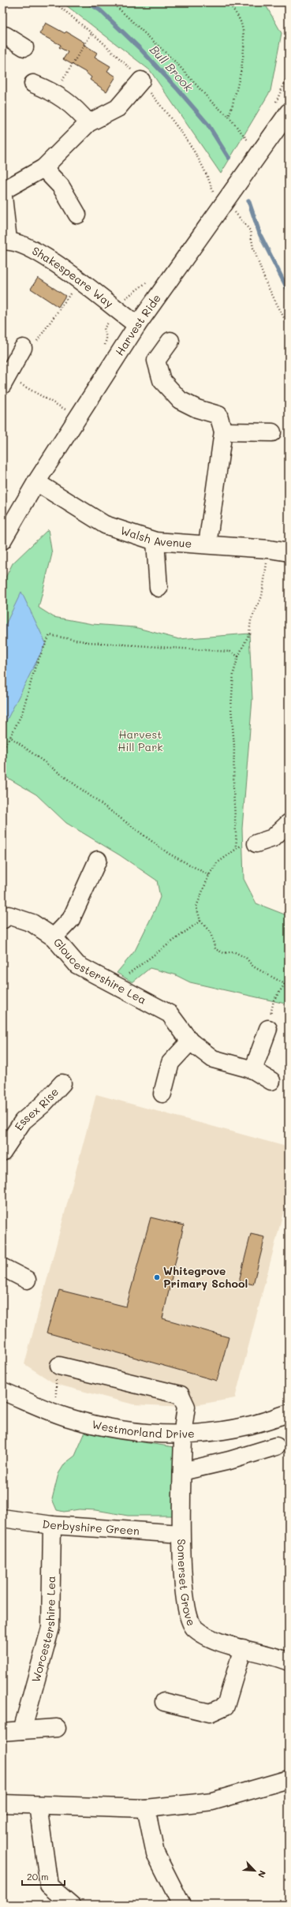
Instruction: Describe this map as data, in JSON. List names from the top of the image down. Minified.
{"streets":{"street":["Shakespeare Way","Harvest Ride","Walsh Avenue","Gloucestershire Lea","Essex Rise","Westmorland Drive","Derbyshire Green","Somerset Grove","Worcestershire Lea"]},"crossings":[["Shakespeare Way","Harvest Ride"],["Harvest Ride","Walsh Avenue"],["Westmorland Drive","Somerset Grove"],["Derbyshire Green","Somerset Grove"],["Derbyshire Green","Worcestershire Lea"]],"water":["Bull Brook"],"parks":["Harvest Hill Park"],"places":["Whitegrove Primary School"],"scale_bar":"20 m","north":"bottom right"}
